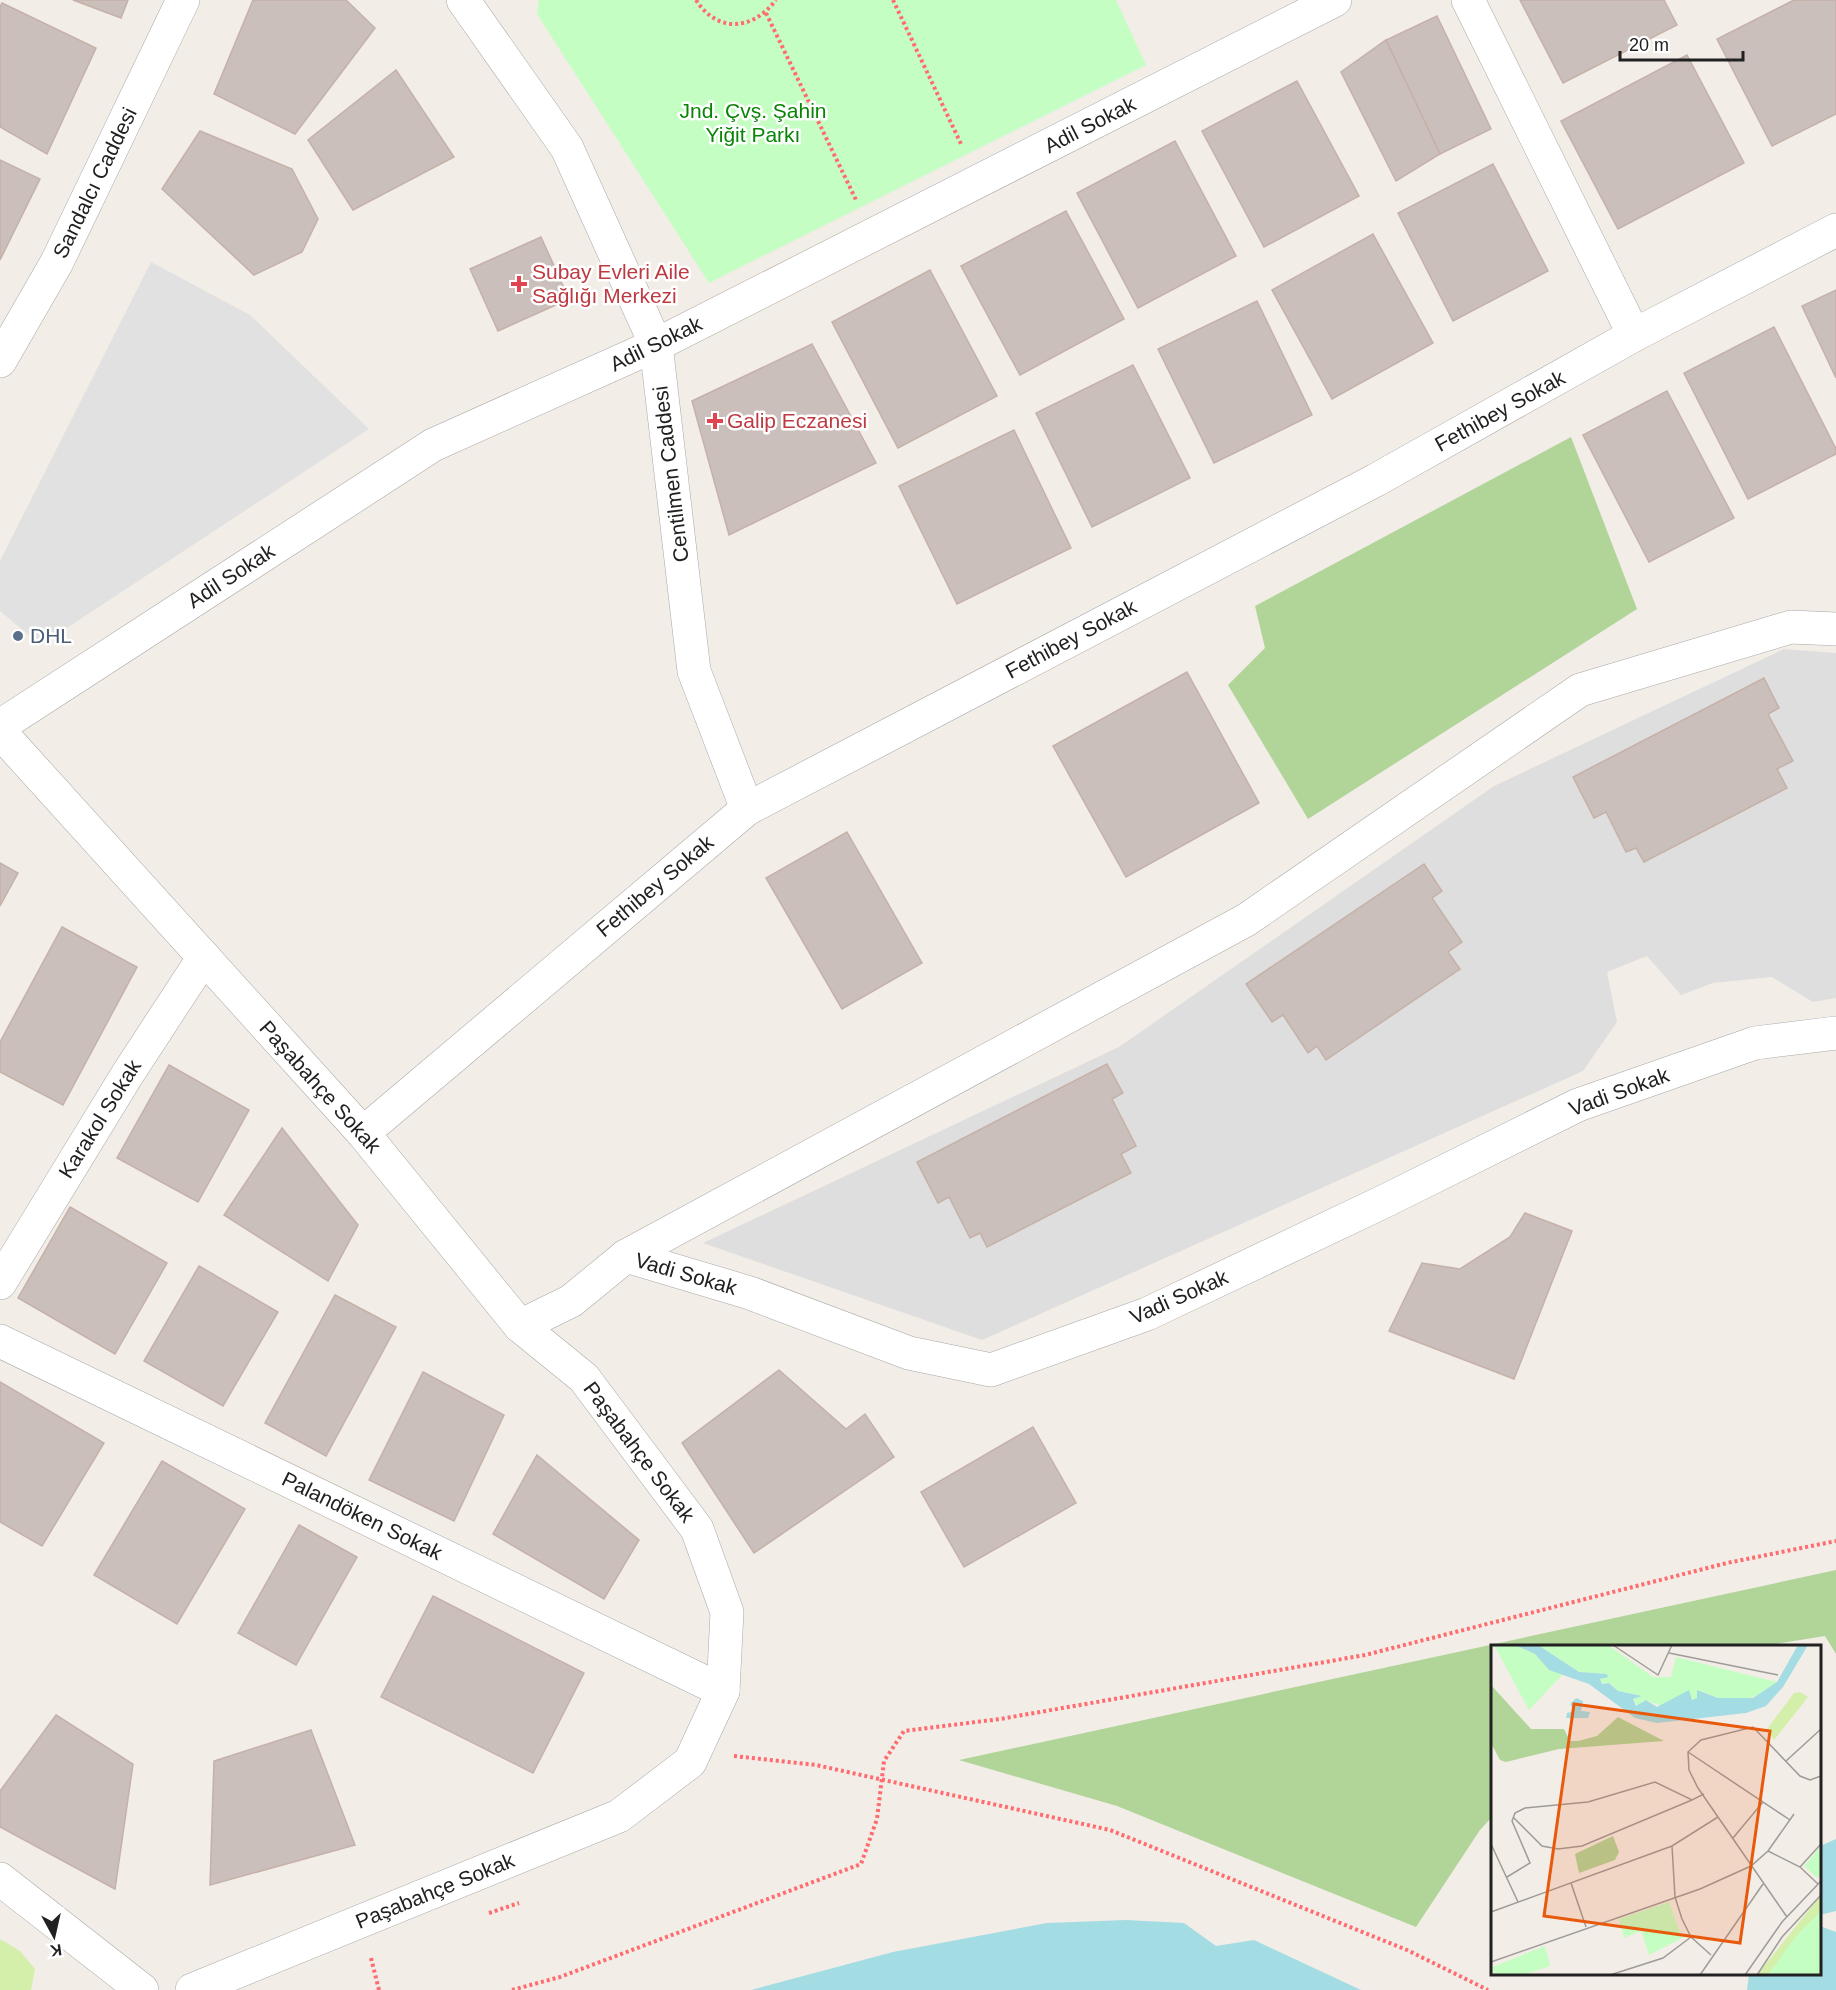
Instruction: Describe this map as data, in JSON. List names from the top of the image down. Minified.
{"streets":{"street":["Adil Sokak","Sandalcı Caddesi","Fethibey Sokak","Centilmen Caddesi","Paşabahçe Sokak","Vadi Sokak","Karakol Sokak","Palandöken Sokak"]},"crossings":[["Adil Sokak","Centilmen Caddesi"],["Fethibey Sokak","Centilmen Caddesi"],["Fethibey Sokak","Paşabahçe Sokak"],["Paşabahçe Sokak","Vadi Sokak"],["Paşabahçe Sokak","Karakol Sokak"],["Paşabahçe Sokak","Palandöken Sokak"]],"parks":["Jnd. Çvş. Şahin Yiğit Parkı"],"places":{"health":["Subay Evleri Aile Sağlığı Merkezi","Galip Eczanesi"],"other":["DHL"]},"scale_bar":"20 m","north":"bottom"}
